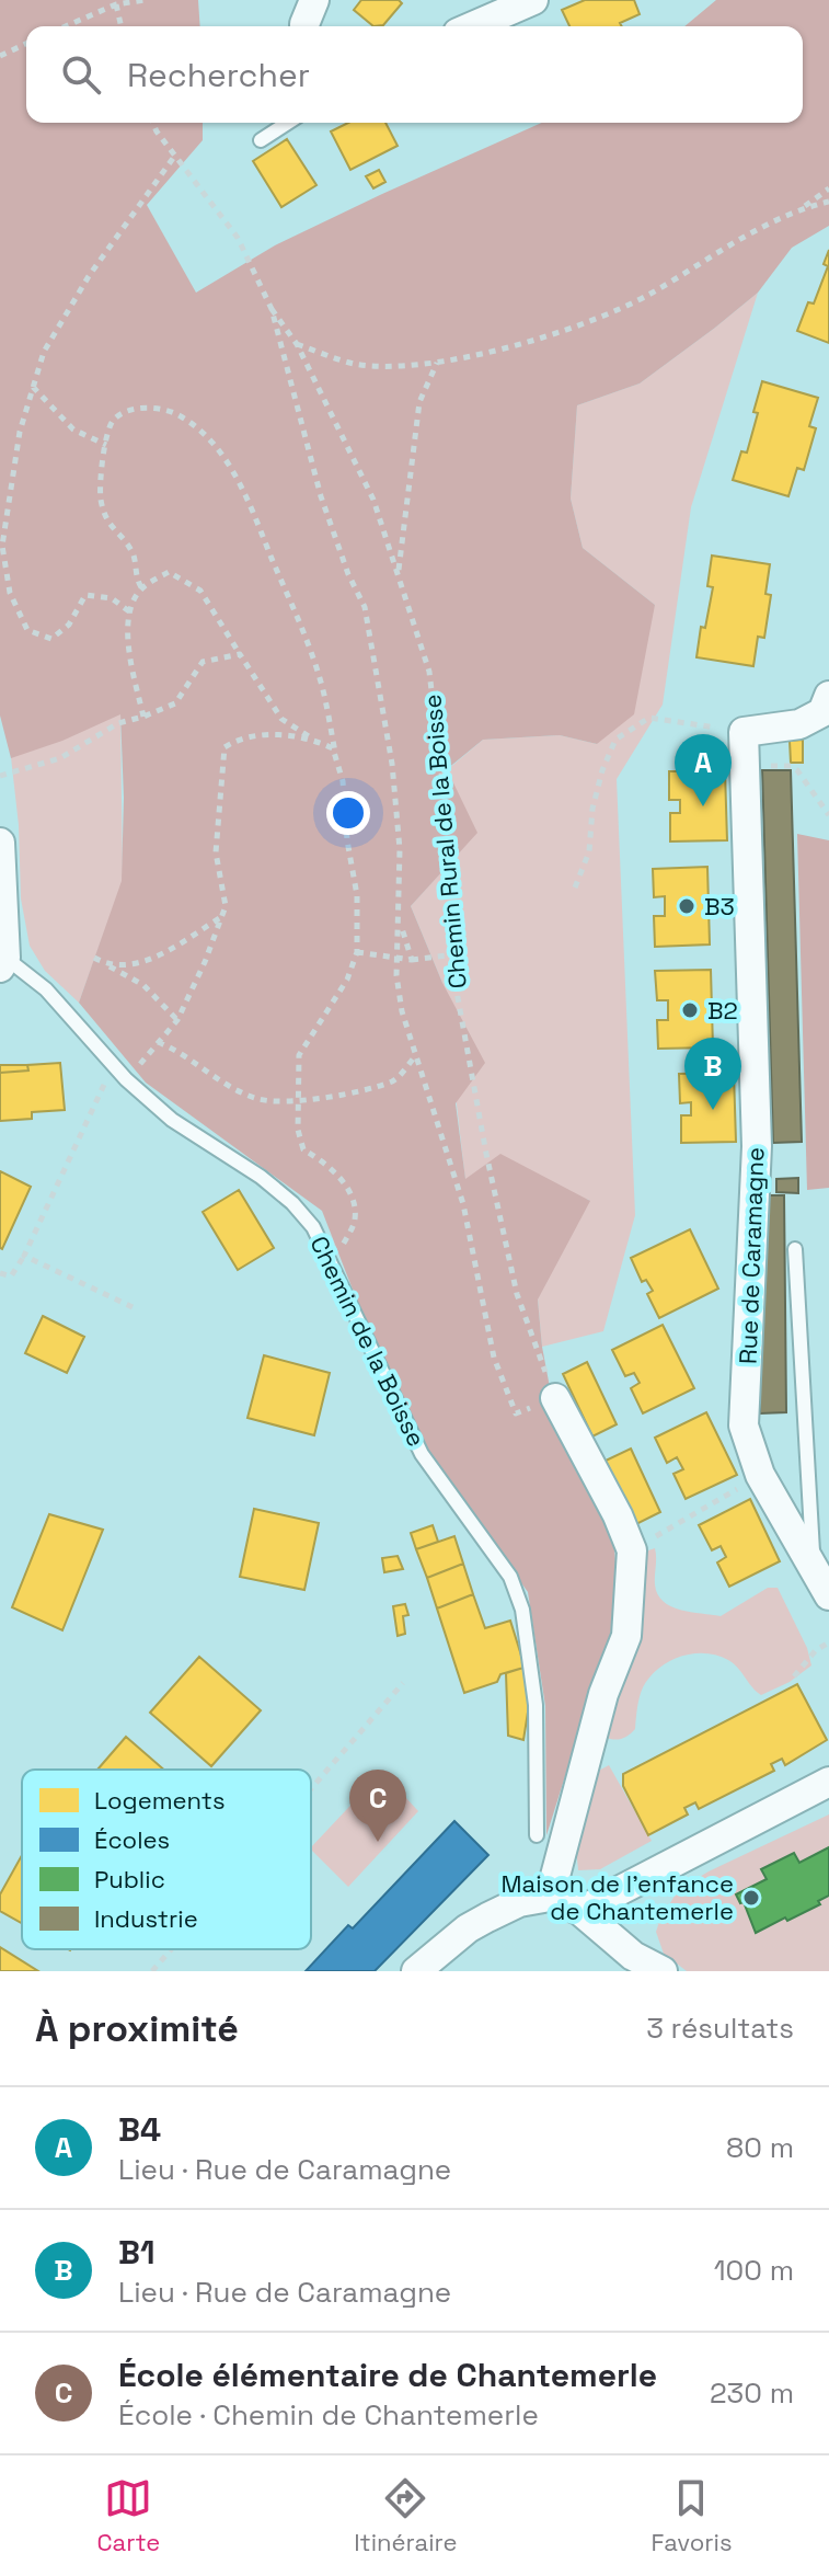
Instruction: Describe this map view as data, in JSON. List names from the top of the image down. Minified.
{"streets":{"street":["Rue de Caramagne"],"lane":["Chemin de la Boisse"],"path":["Chemin Rural de la Boisse"]},"places":["B3","B2","Maison de l'enfance de Chantemerle"],"legend":["Logements","Écoles","Public","Industrie"],"page":{"search":"Rechercher","pins":["A","B","C"],"heading":["À proximité","3 résultats"],"list":[{"mark":"A","name":"B4","note":"Lieu · Rue de Caramagne","value":"80 m"},{"mark":"B","name":"B1","note":"Lieu · Rue de Caramagne","value":"100 m"},{"mark":"C","name":"École élémentaire de Chantemerle","note":"École · Chemin de Chantemerle","value":"230 m"}],"nav":["Carte","Itinéraire","Favoris"]}}
